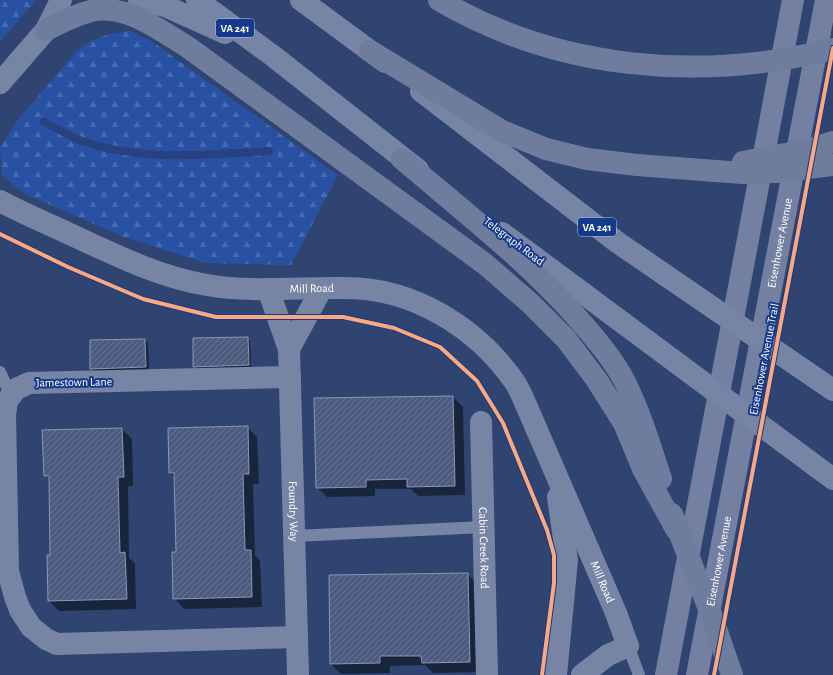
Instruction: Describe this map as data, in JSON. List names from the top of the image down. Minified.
{"streets":{"main road":["VA 241","Telegraph Road","Eisenhower Avenue"],"street":["Mill Road","Jamestown Lane","Foundry Way","Cabin Creek Road"],"cycle path":["Eisenhower Avenue Trail"]},"crossings":[["Mill Road","Foundry Way"],["Jamestown Lane","Foundry Way"]]}
